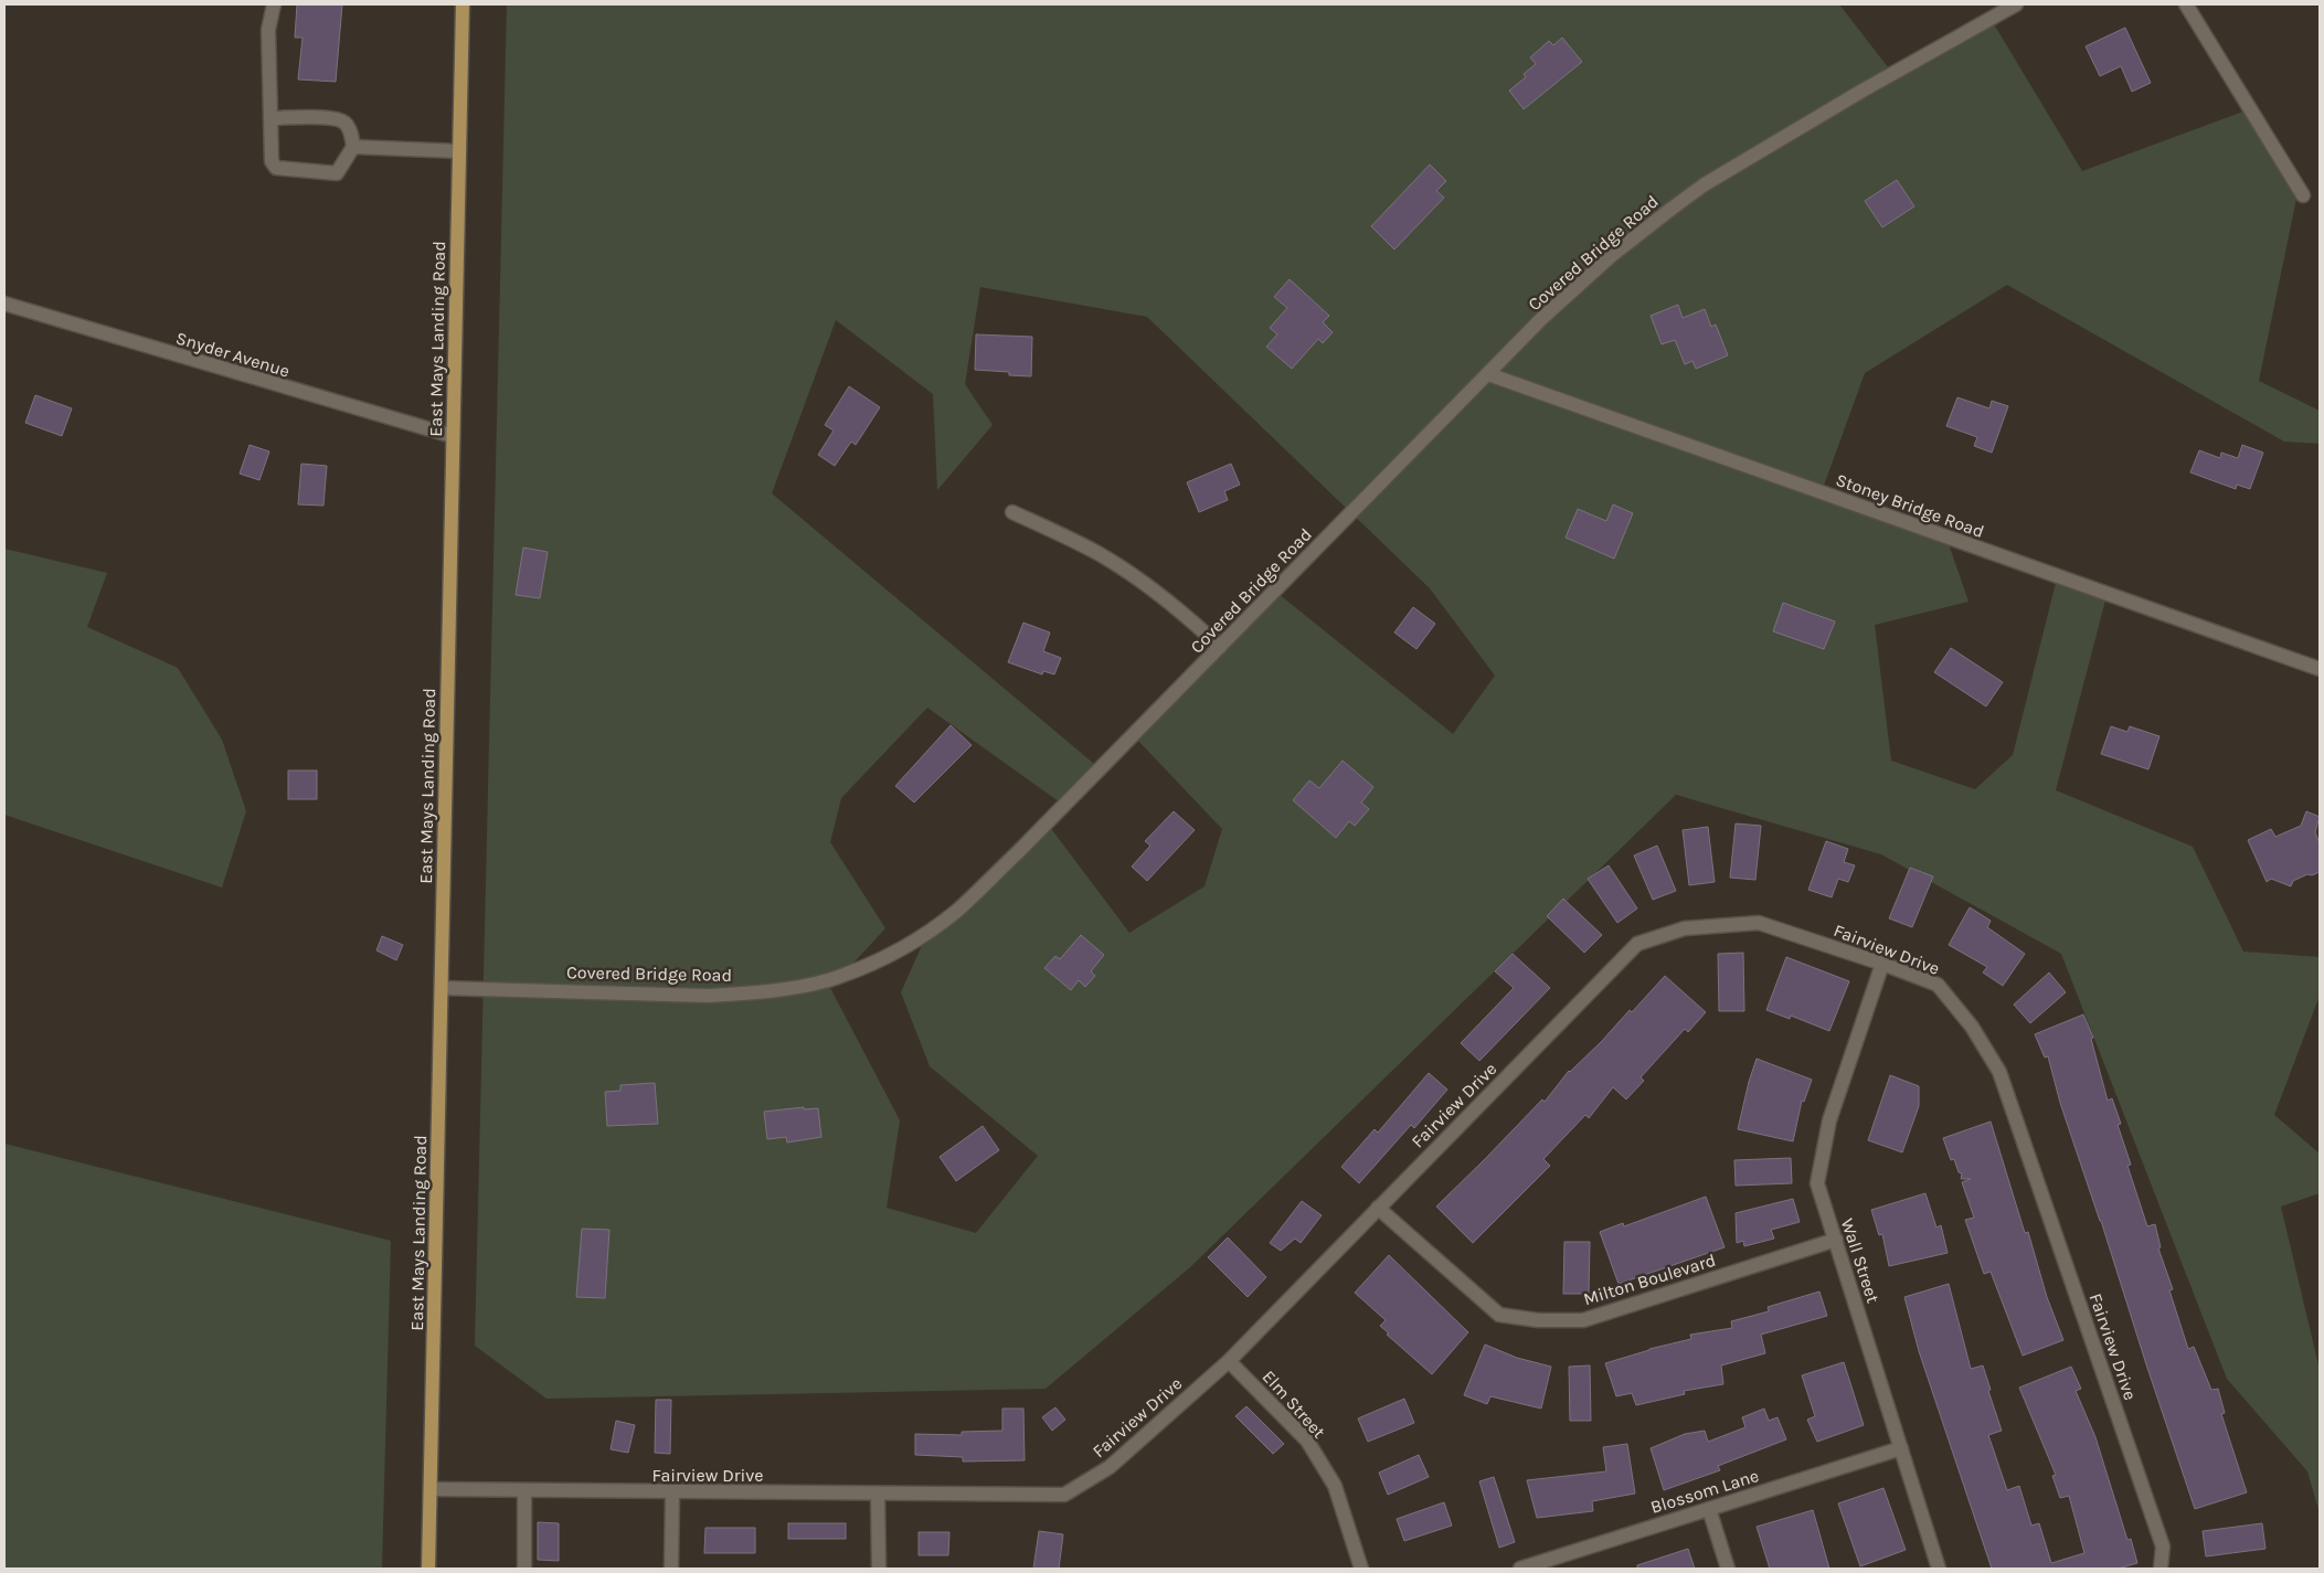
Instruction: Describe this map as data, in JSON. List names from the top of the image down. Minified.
{"streets":{"main road":["East Mays Landing Road"],"street":["Covered Bridge Road","Snyder Avenue","Stoney Bridge Road","Fairview Drive","Wall Street","Milton Boulevard","Elm Street","Blossom Lane"]},"crossings":[["Covered Bridge Road","East Mays Landing Road"],["Covered Bridge Road","Stoney Bridge Road"],["East Mays Landing Road","Snyder Avenue"],["East Mays Landing Road","Fairview Drive"],["Fairview Drive","Wall Street"],["Fairview Drive","Milton Boulevard"],["Fairview Drive","Elm Street"],["Wall Street","Milton Boulevard"],["Wall Street","Blossom Lane"]]}
